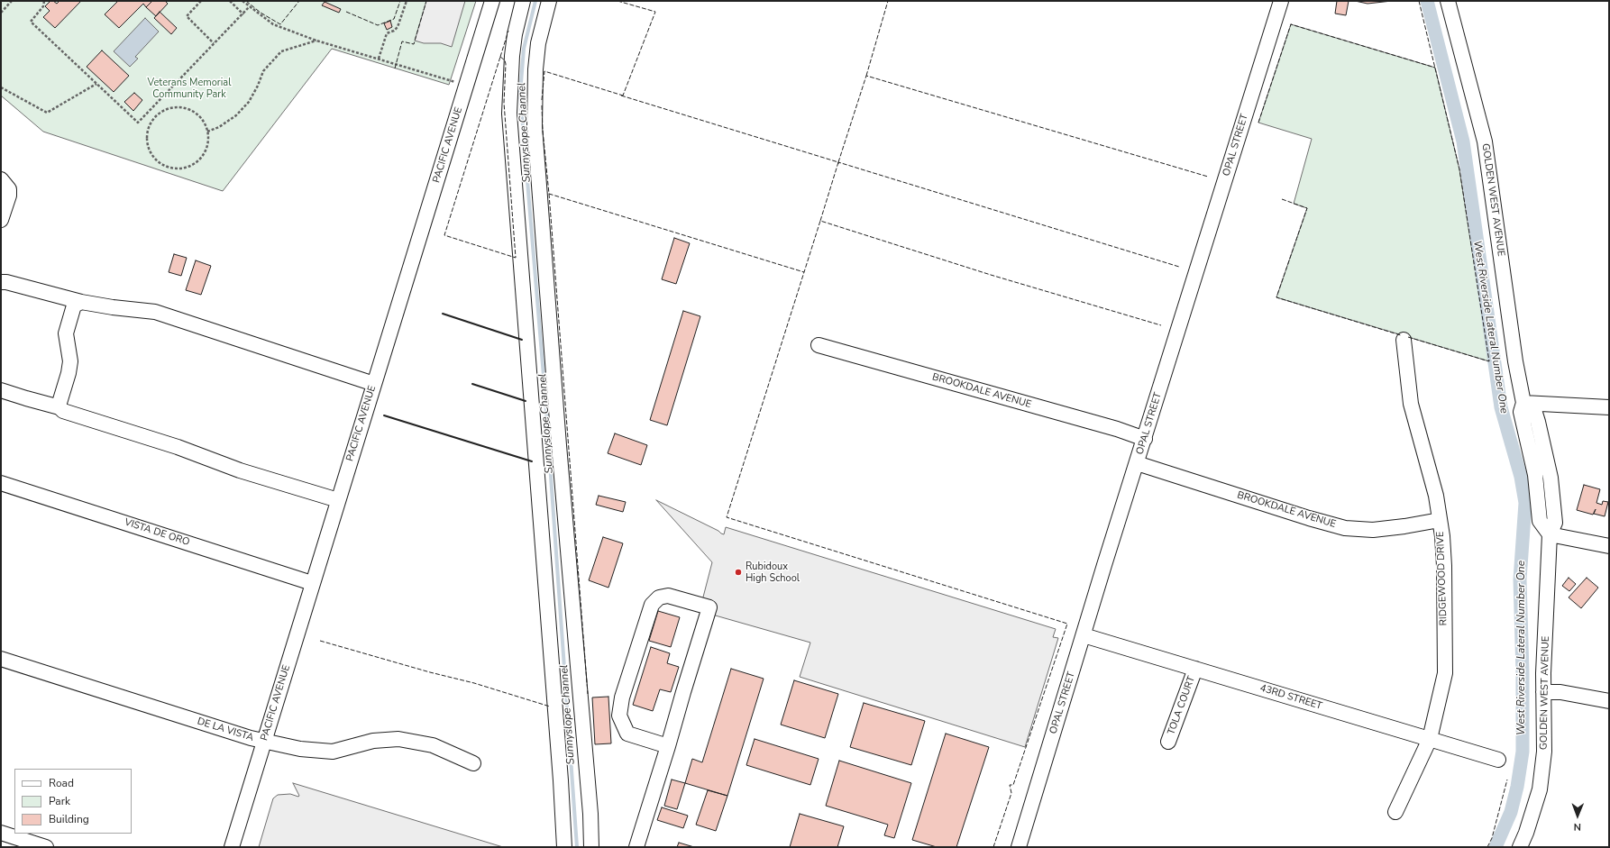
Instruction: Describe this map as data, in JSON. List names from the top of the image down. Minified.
{"streets":{"street":["PACIFIC AVENUE","OPAL STREET","GOLDEN WEST AVENUE","BROOKDALE AVENUE","VISTA DE ORO","RIDGEWOOD DRIVE","43RD STREET","TOLA COURT","DE LA VISTA"]},"crossings":[["PACIFIC AVENUE","VISTA DE ORO"],["PACIFIC AVENUE","DE LA VISTA"],["OPAL STREET","BROOKDALE AVENUE"],["OPAL STREET","43RD STREET"],["BROOKDALE AVENUE","RIDGEWOOD DRIVE"],["RIDGEWOOD DRIVE","43RD STREET"],["43RD STREET","TOLA COURT"]],"water":["Sunnyslope Channel","West Riverside Lateral Number One"],"parks":["Veterans Memorial Community Park"],"places":["Rubidoux High School"],"legend":["Road","Park","Building"],"north":"bottom"}
